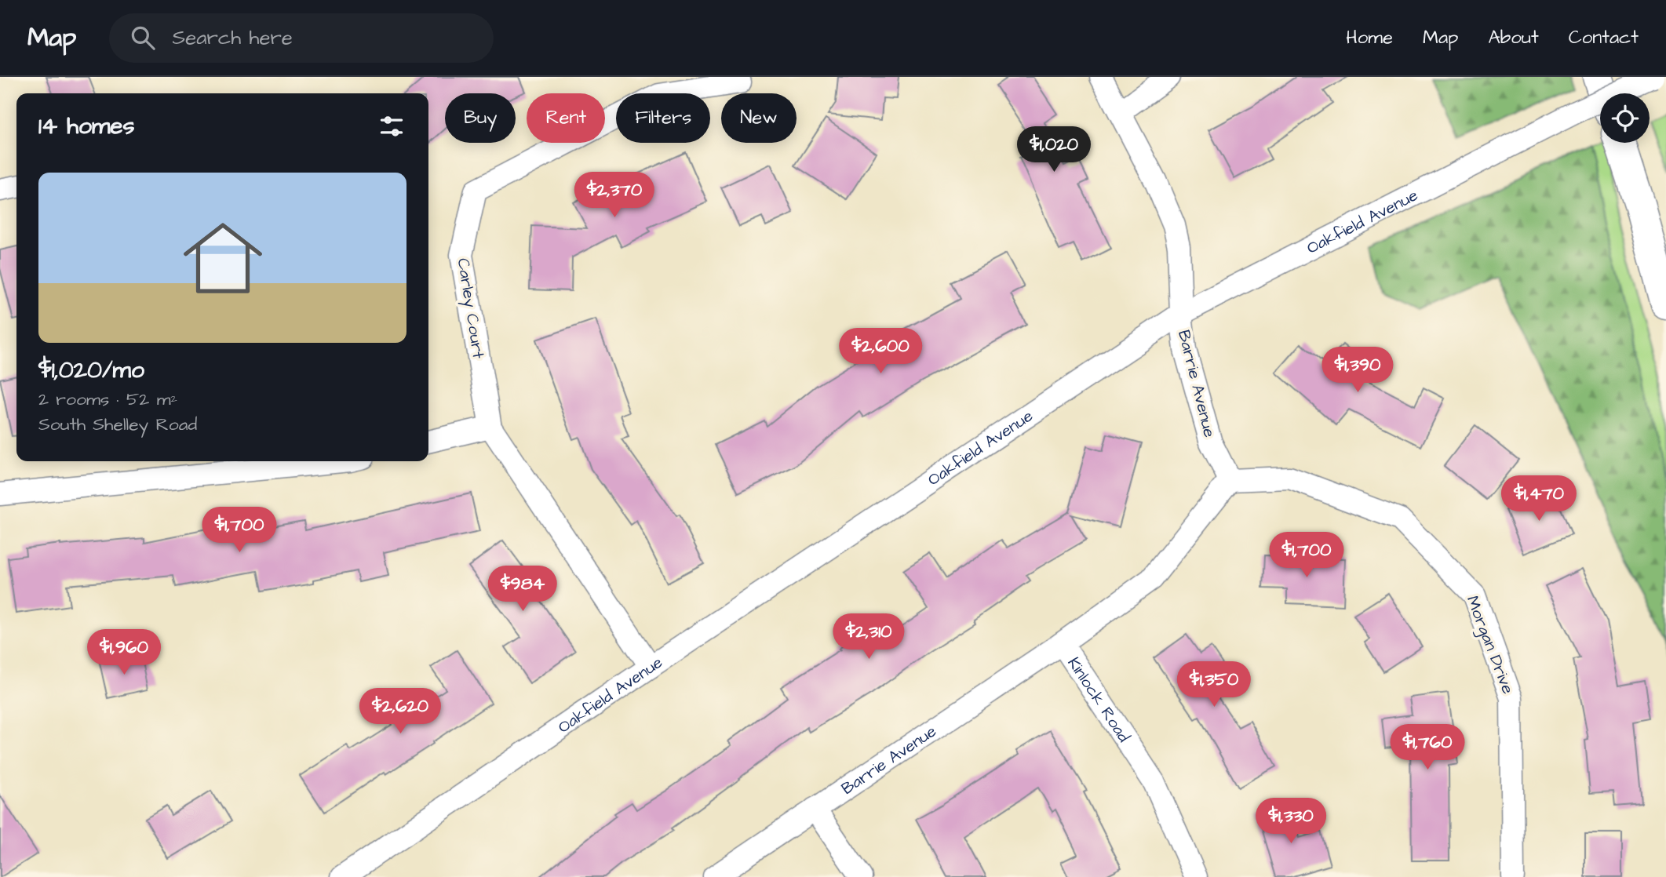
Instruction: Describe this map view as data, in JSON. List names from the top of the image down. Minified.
{"streets":{"street":["Oakfield Avenue","Carley Court","Barrie Avenue","Morgan Drive","Kinlock Road"]},"crossings":[["Oakfield Avenue","Carley Court"],["Oakfield Avenue","Barrie Avenue"],["Barrie Avenue","Morgan Drive"],["Barrie Avenue","Kinlock Road"],["Morgan Drive","Kinlock Road"]],"page":{"header":"Map","search":"Search here","nav":["Home","Map","About","Contact"],"chip":["Buy","Rent","Filters","New"],"heading":"14 homes","price":["$1,020","$2,370","$2,600","$1,390","$1,470","$1,700","$1,700","$984","$2,310","$1,960","$1,350","$2,620","$1,760","$1,330"],"list":[{"name":"$1,020/mo","note":"2 rooms · 52 m² · South Shelley Road"}]}}
